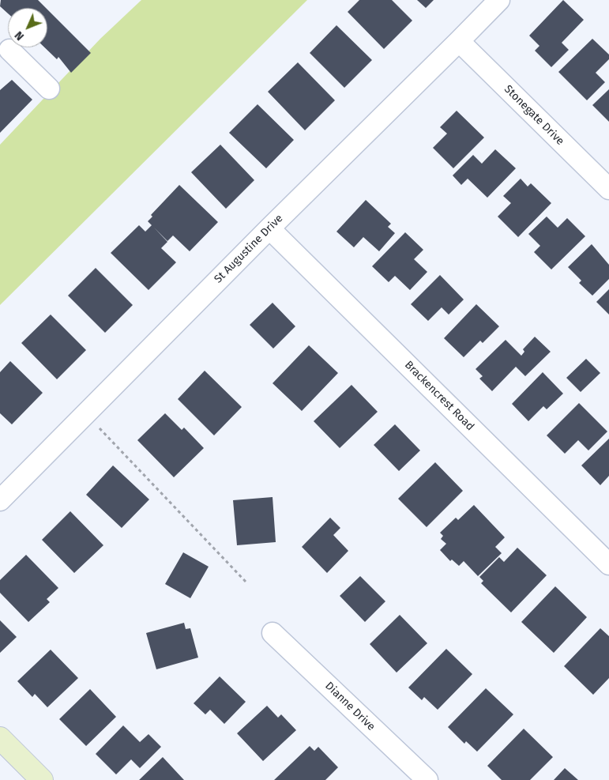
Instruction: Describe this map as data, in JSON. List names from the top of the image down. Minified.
{"streets":{"street":["Stonegate Drive","St Augustine Drive","Brackencrest Road","Dianne Drive"]},"crossings":[["Stonegate Drive","St Augustine Drive"],["St Augustine Drive","Brackencrest Road"]],"north":"bottom left"}
